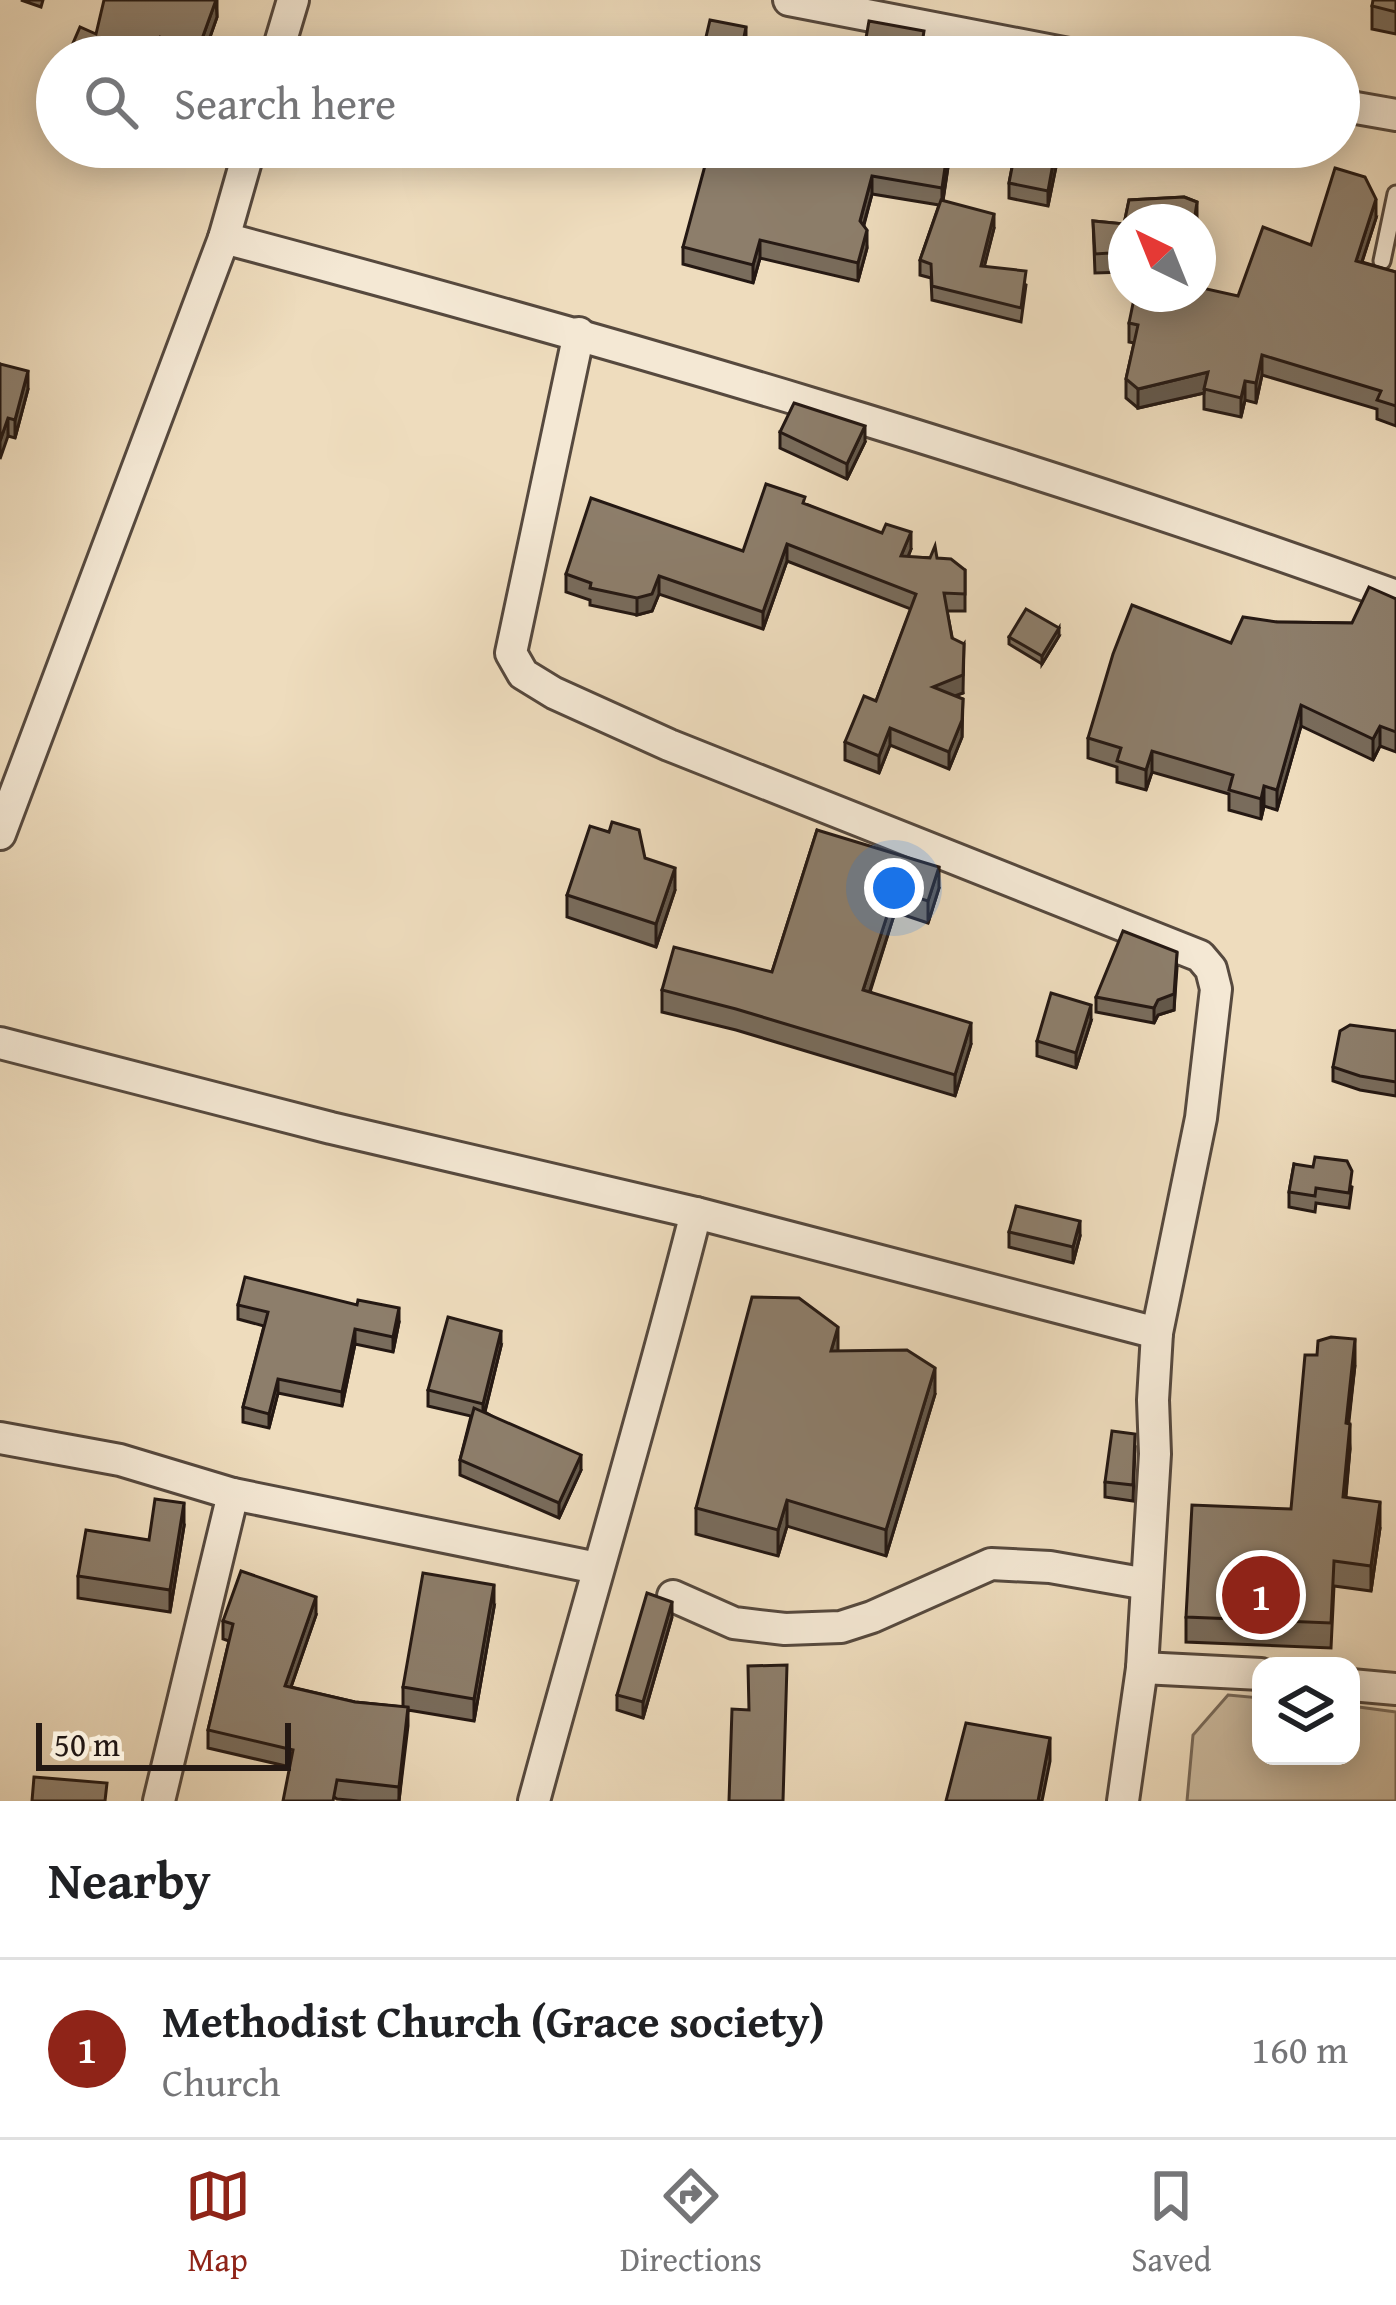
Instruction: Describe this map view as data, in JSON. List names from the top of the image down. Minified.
{"scale_bar":"50 m","north":"top left","page":{"search":"Search here","pins":"1","scale":"50 m","heading":"Nearby","list":[{"mark":"1","name":"Methodist Church (Grace society)","note":"Church","value":"160 m"}],"nav":["Map","Directions","Saved"]}}
